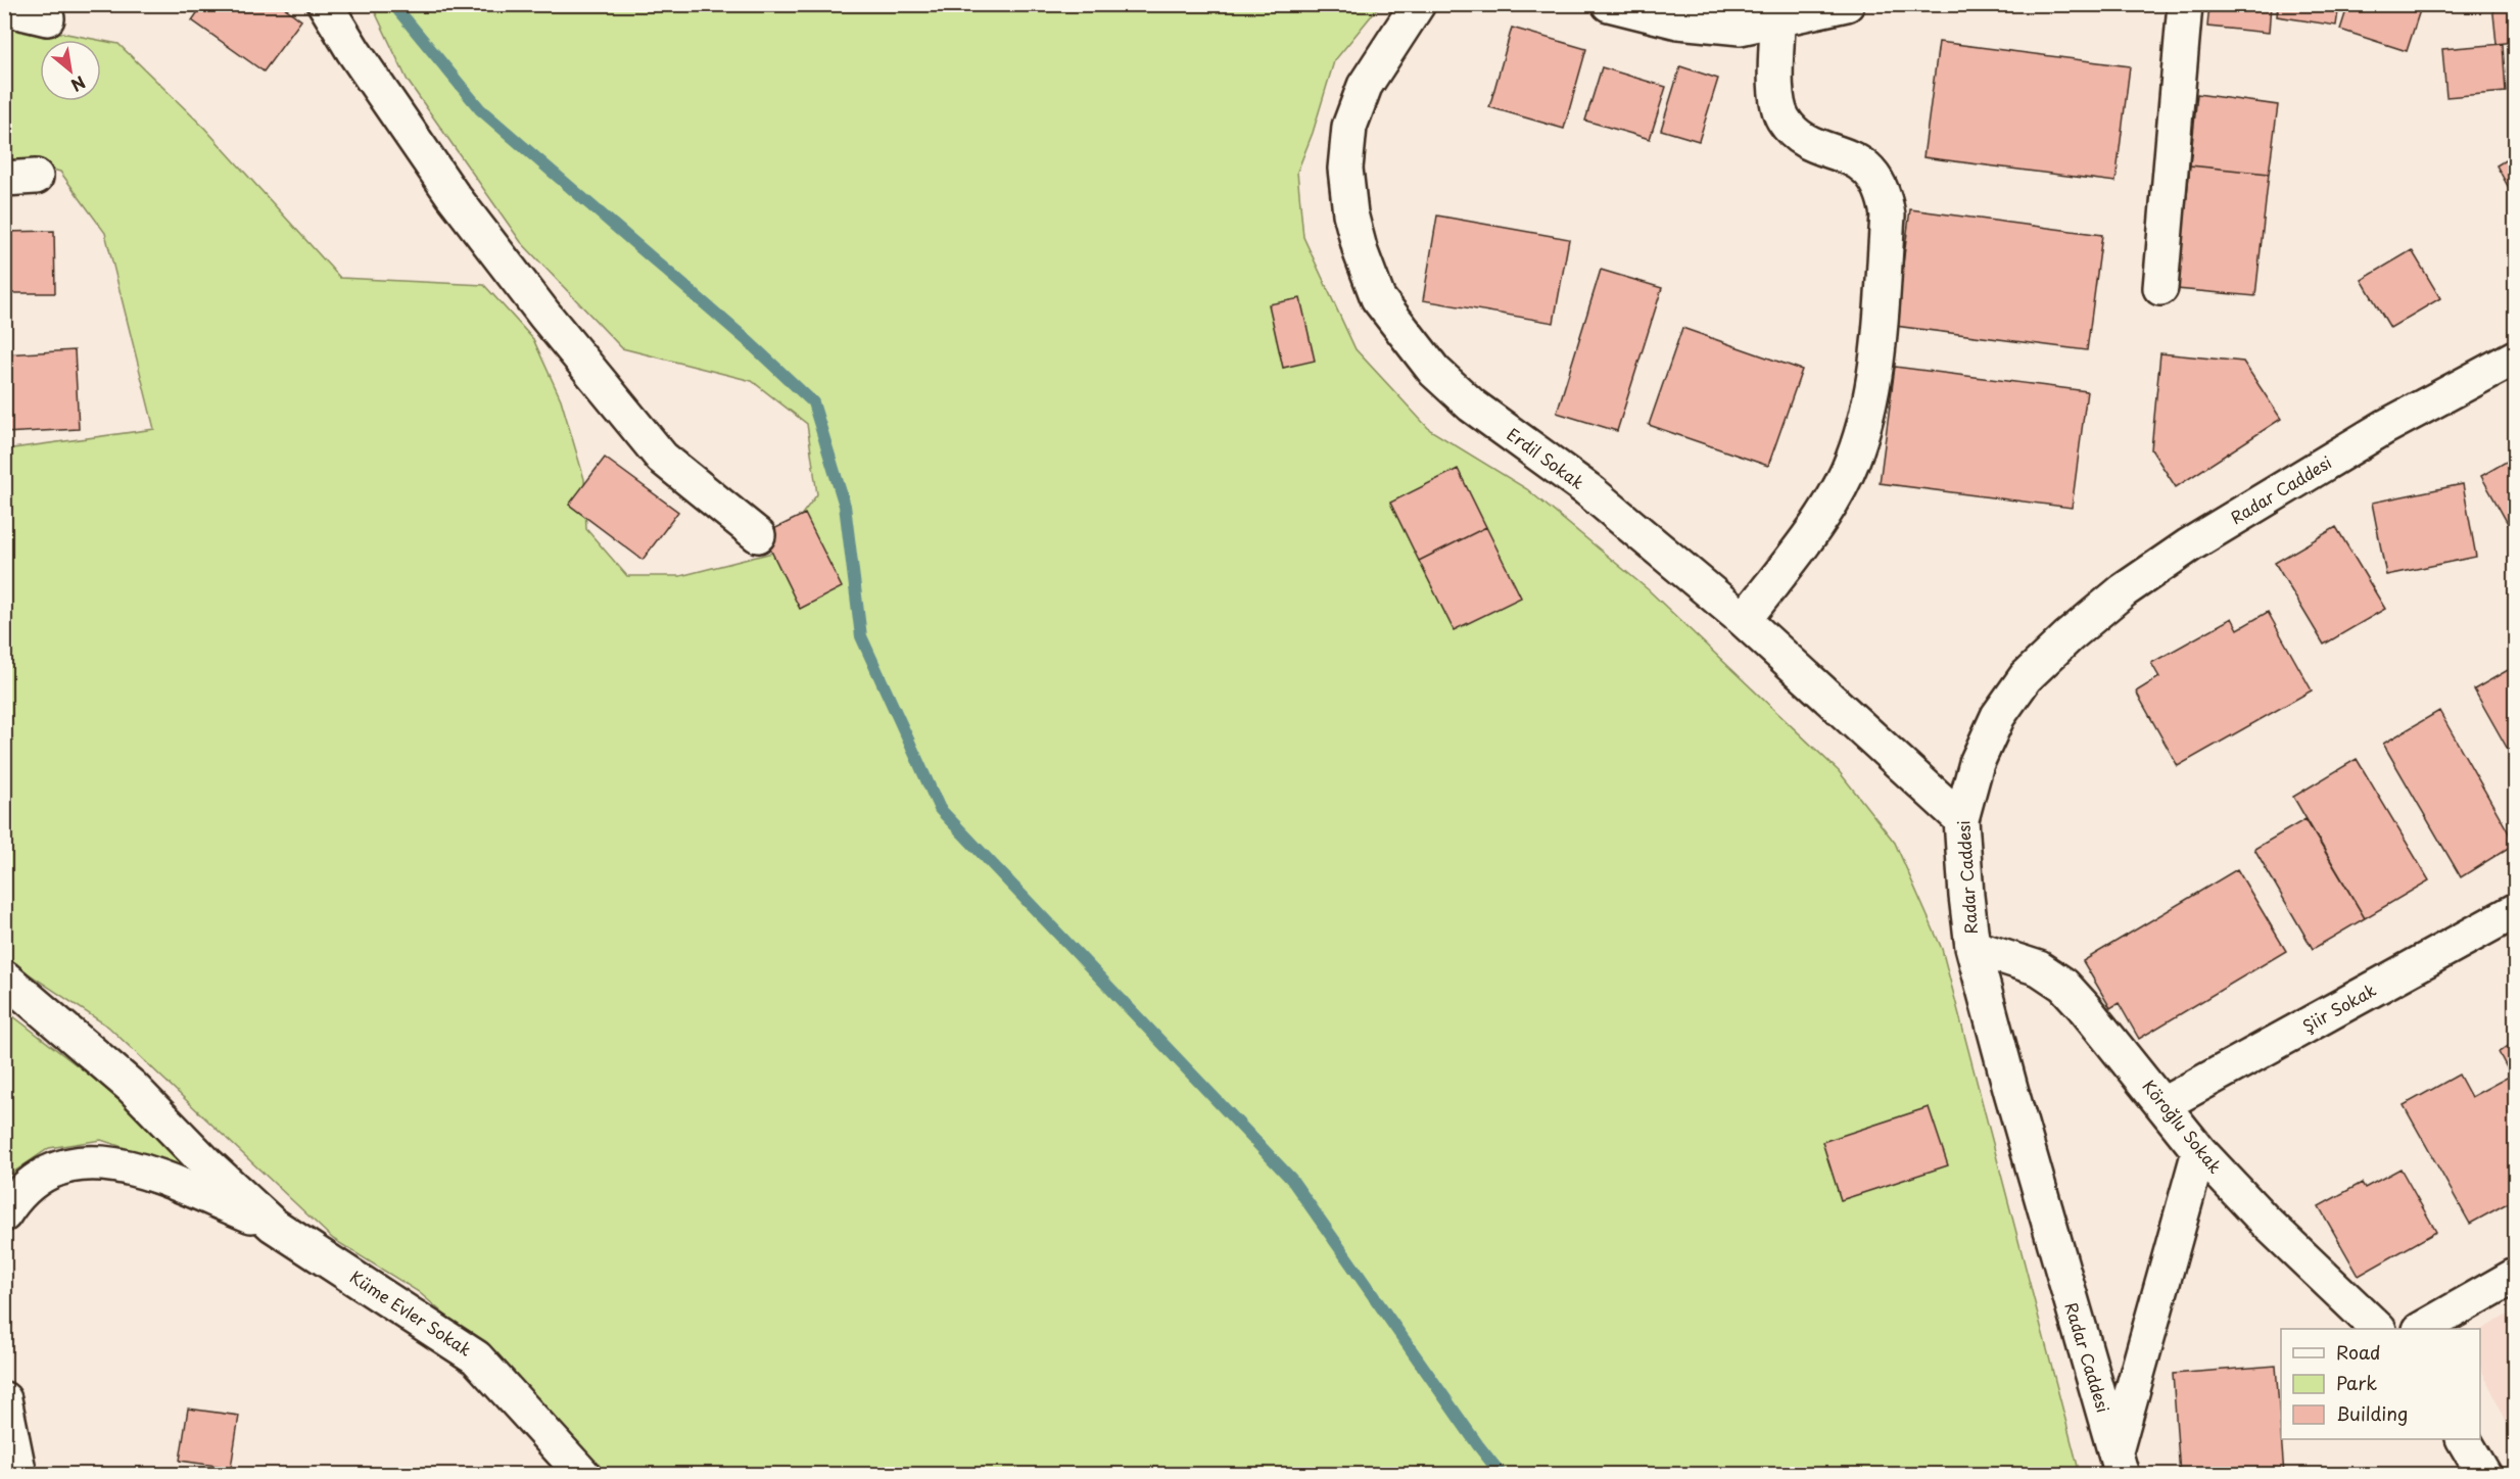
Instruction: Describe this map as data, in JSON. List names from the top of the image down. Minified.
{"streets":{"street":["Erdil Sokak","Radar Caddesi","Şiir Sokak","Köroğlu Sokak","Küme Evler Sokak"]},"crossings":[["Erdil Sokak","Radar Caddesi"],["Radar Caddesi","Köroğlu Sokak"],["Şiir Sokak","Köroğlu Sokak"]],"legend":["Road","Park","Building"],"north":"bottom right"}
